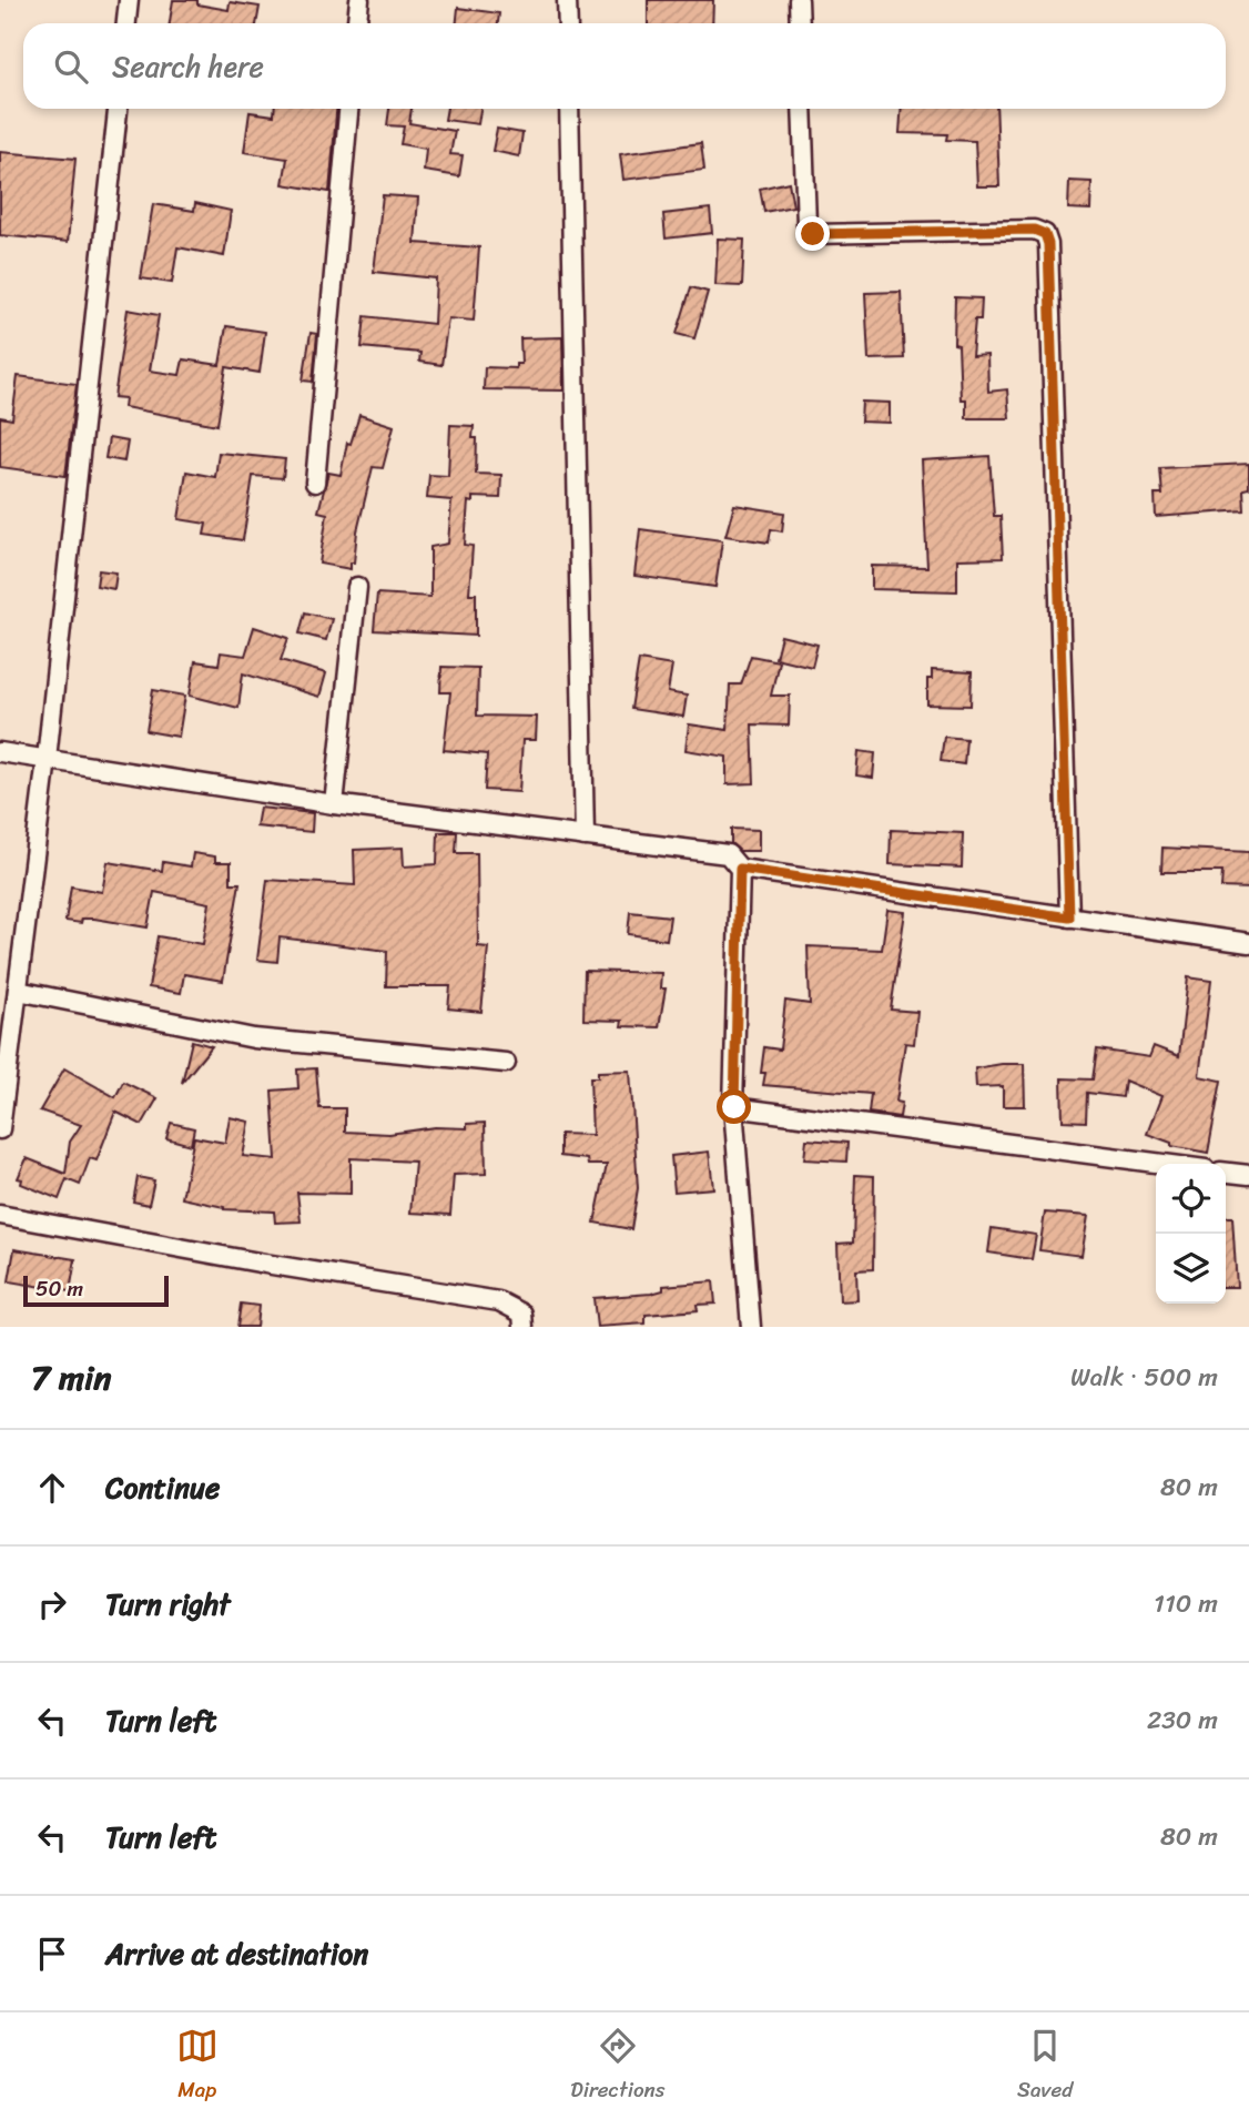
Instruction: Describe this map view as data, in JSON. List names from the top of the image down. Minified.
{"scale_bar":"50 m","page":{"search":"Search here","scale":"50 m","heading":["7 min","Walk · 500 m"],"list":[["Continue","80 m"],["Turn right","110 m"],["Turn left","230 m"],["Turn left","80 m"],"Arrive at destination"],"nav":["Map","Directions","Saved"]}}
